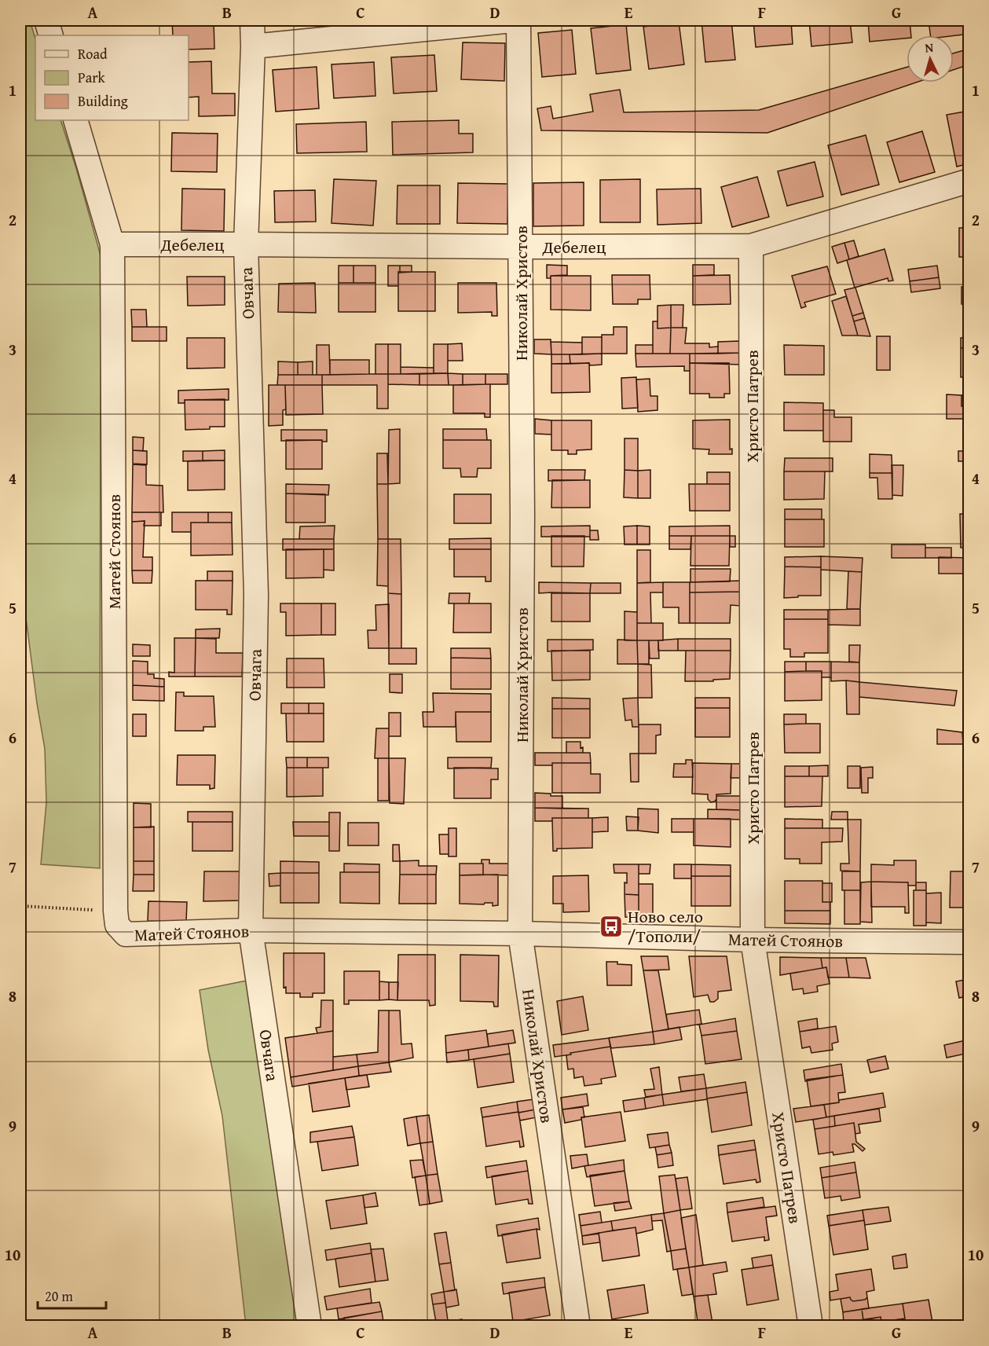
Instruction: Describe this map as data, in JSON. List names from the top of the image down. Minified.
{"streets":{"street":["Дебелец","Овчага","Николай Христов","Христо Патрев","Матей Стоянов"]},"crossings":[["Дебелец","Овчага"],["Дебелец","Николай Христов"],["Дебелец","Христо Патрев"],["Дебелец","Матей Стоянов"],["Овчага","Матей Стоянов"],["Николай Христов","Матей Стоянов"],["Христо Патрев","Матей Стоянов"]],"places":{"bus stop":["Ново село /Тополи/"]},"legend":["Road","Park","Building"],"scale_bar":"20 m","north":"top","grid":{"columns":["A","B","C","D","E","F","G"],"rows":["1","2","3","4","5","6","7","8","9","10"]}}
